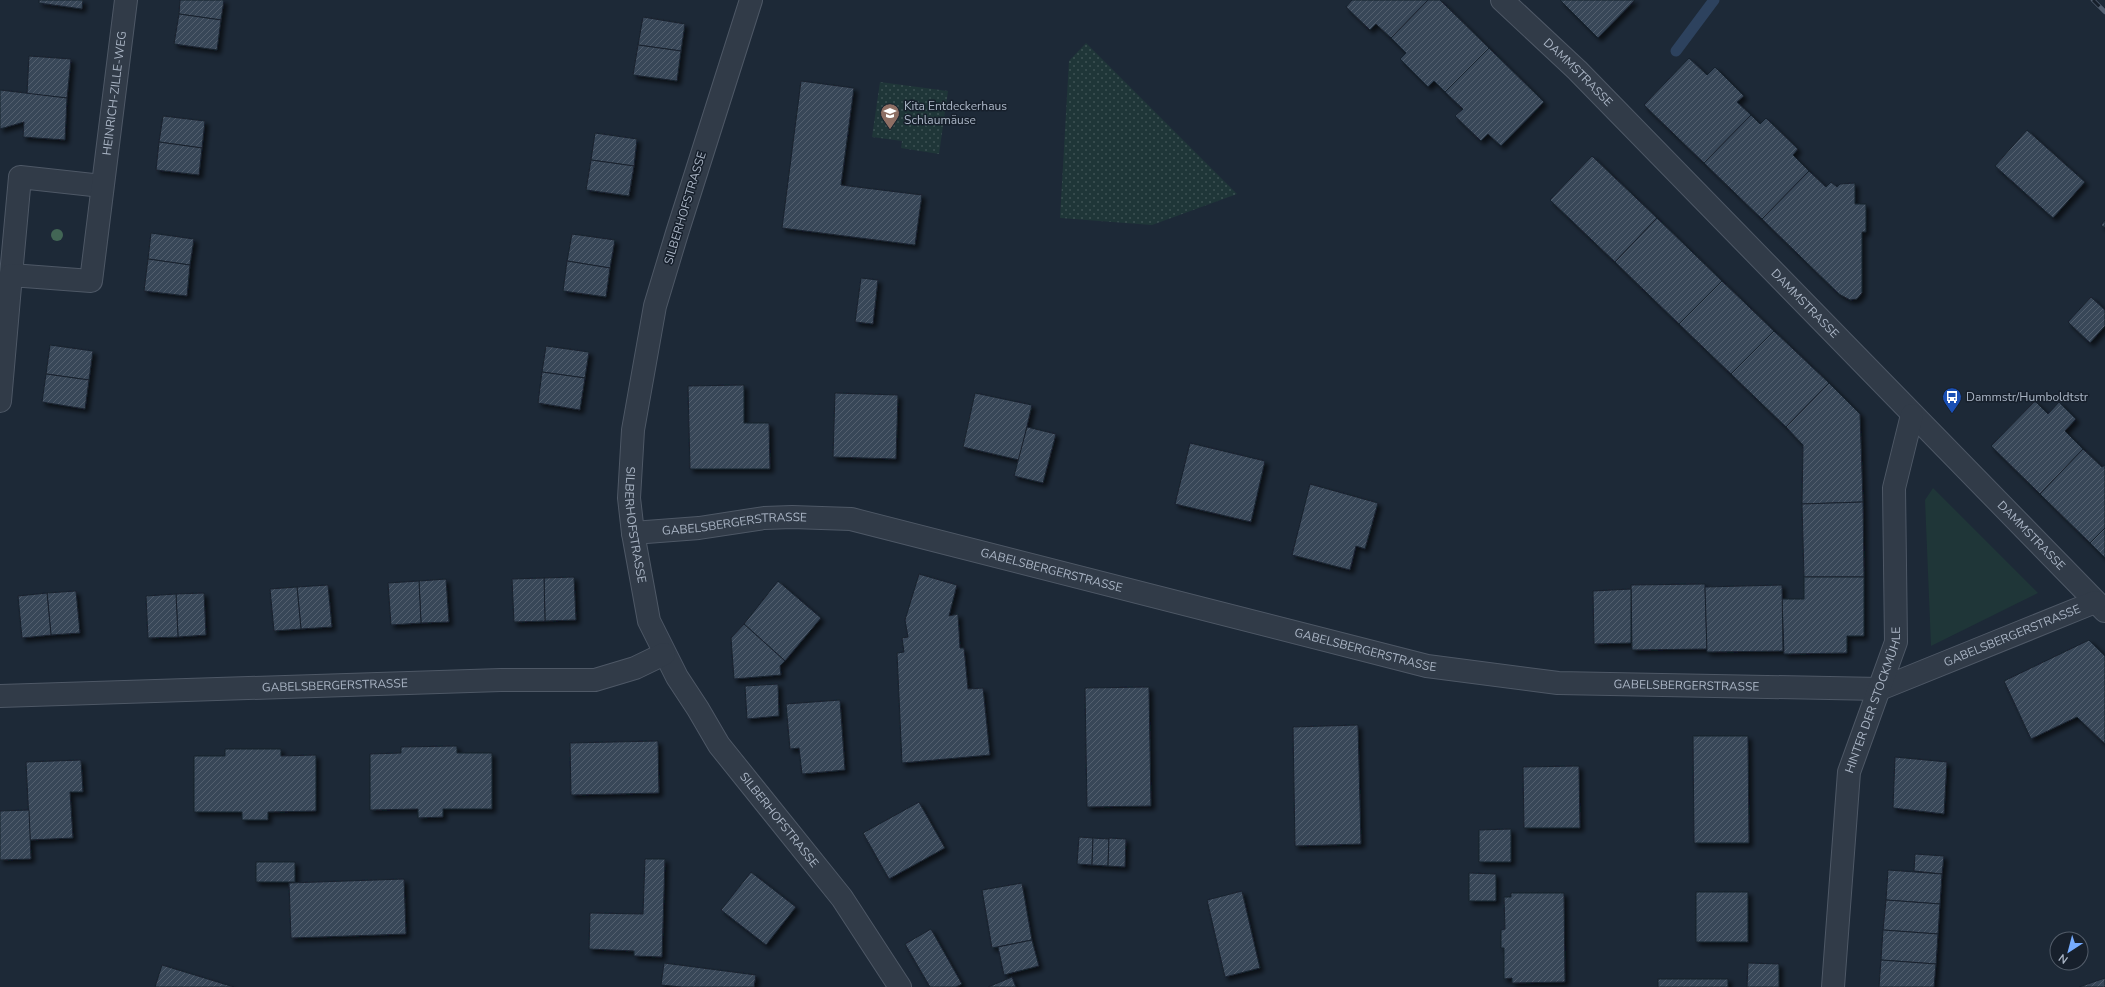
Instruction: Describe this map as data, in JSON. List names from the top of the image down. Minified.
{"streets":{"street":["DAMMSTRASSE","HEINRICH-ZILLE-WEG","SILBERHOFSTRASSE","GABELSBERGERSTRASSE","HINTER DER STOCKMÜHLE"]},"crossings":[["DAMMSTRASSE","GABELSBERGERSTRASSE"],["DAMMSTRASSE","HINTER DER STOCKMÜHLE"],["SILBERHOFSTRASSE","GABELSBERGERSTRASSE"],["GABELSBERGERSTRASSE","HINTER DER STOCKMÜHLE"]],"places":{"school or university":["Kita Entdeckerhaus Schlaumäuse"],"bus stop":["Dammstr/Humboldtstr"]},"north":"bottom left"}
